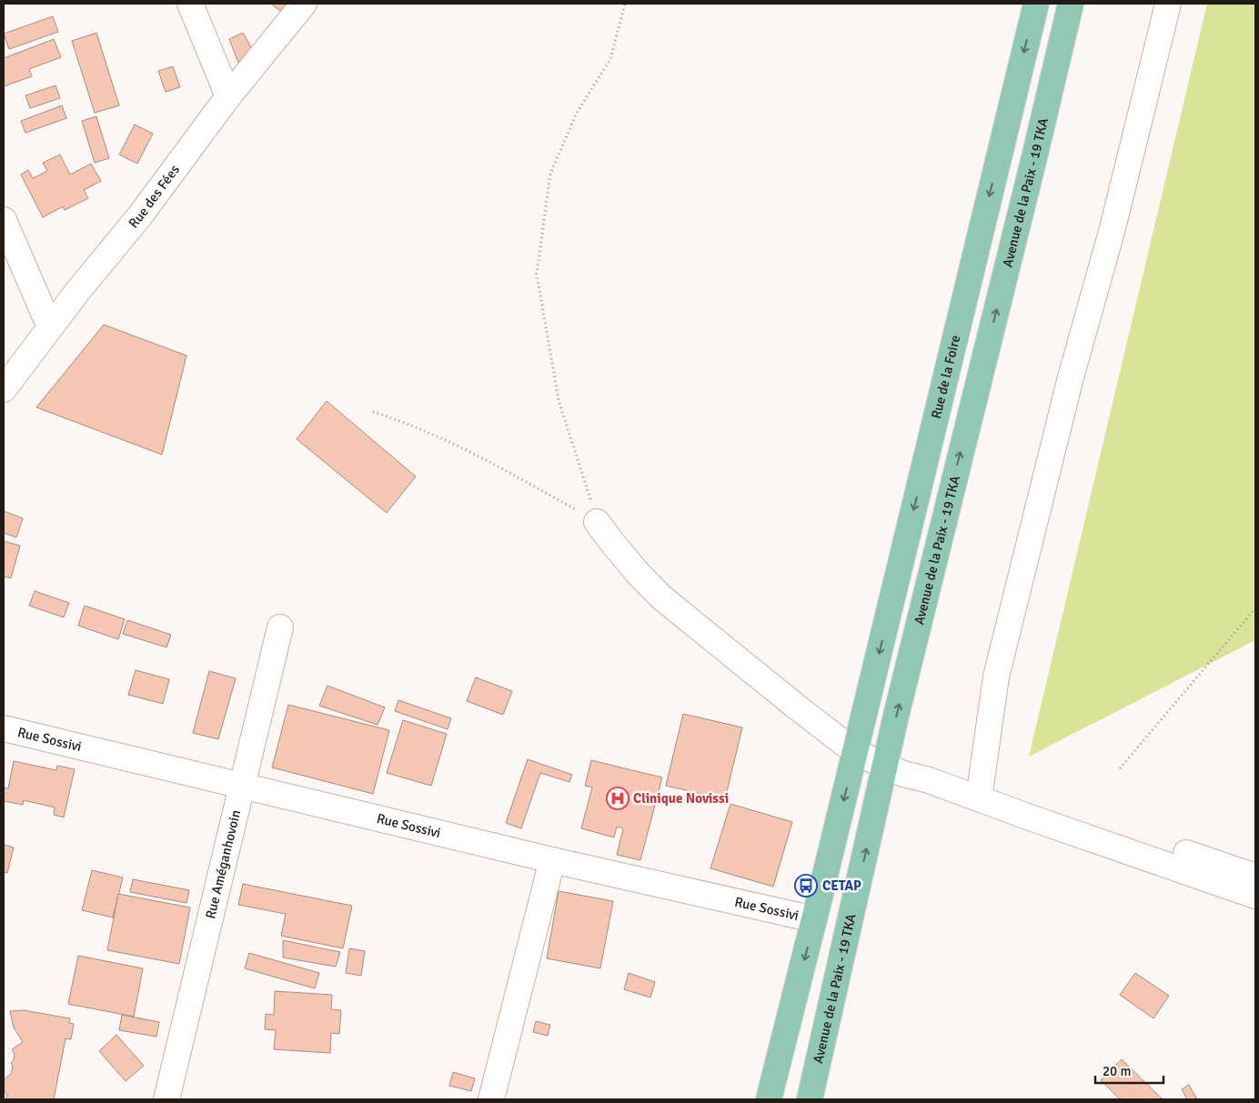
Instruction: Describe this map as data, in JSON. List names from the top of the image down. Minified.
{"streets":{"main road":["Avenue de la Paix - 19 TKA","Rue de la Foire"],"street":["Rue des Fées","Rue Sossivi","Rue Améganhovoin"]},"crossings":[["Rue Sossivi","Rue Améganhovoin"]],"one_way":["Rue de la Foire"],"places":{"hospital":["Clinique Novissi"],"bus stop":["CETAP"]},"scale_bar":"20 m"}
